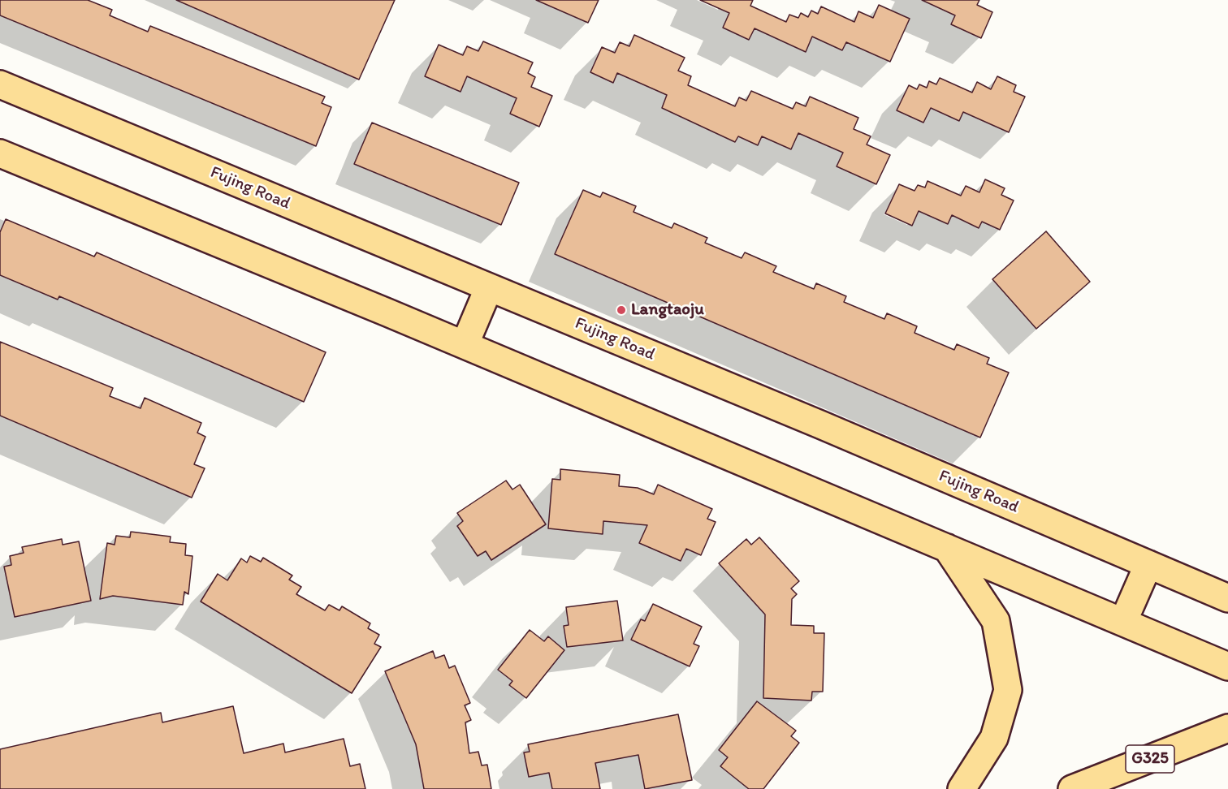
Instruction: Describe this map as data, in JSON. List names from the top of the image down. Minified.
{"streets":{"main road":["Fujing Road","G325"]},"places":["Langtaoju"]}
